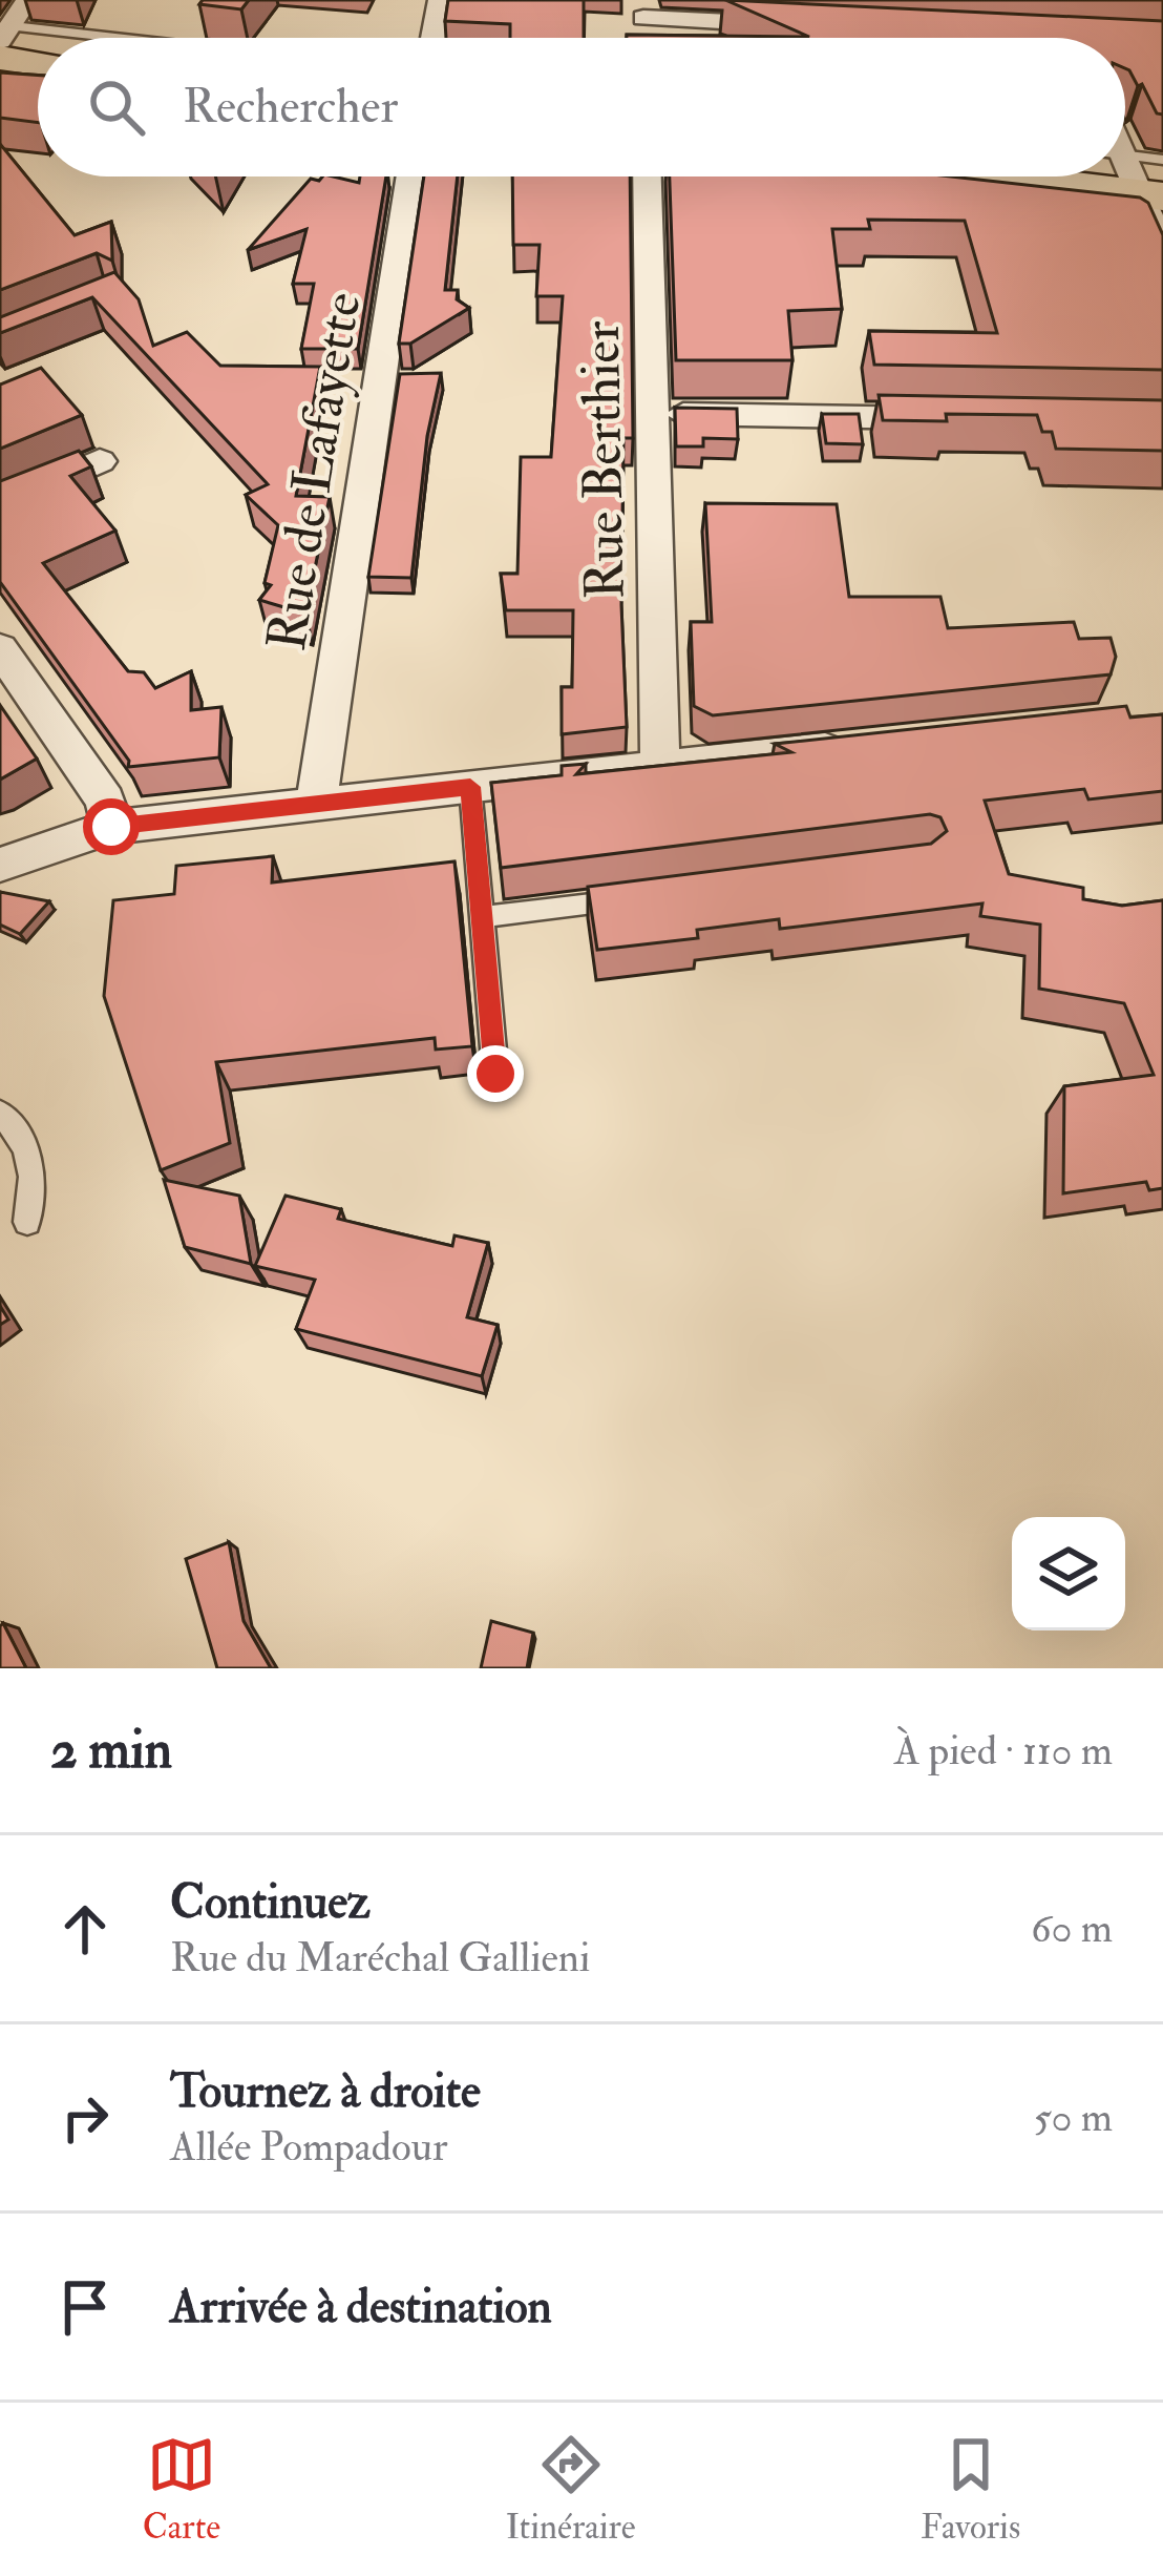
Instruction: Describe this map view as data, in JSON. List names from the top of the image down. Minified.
{"streets":{"street":["Rue Berthier","Rue de Lafayette"]},"page":{"search":"Rechercher","heading":["2 min","À pied · 110 m"],"list":[["Continuez","Rue du Maréchal Gallieni","60 m"],["Tournez à droite","Allée Pompadour","50 m"],"Arrivée à destination"],"nav":["Carte","Itinéraire","Favoris"]}}
